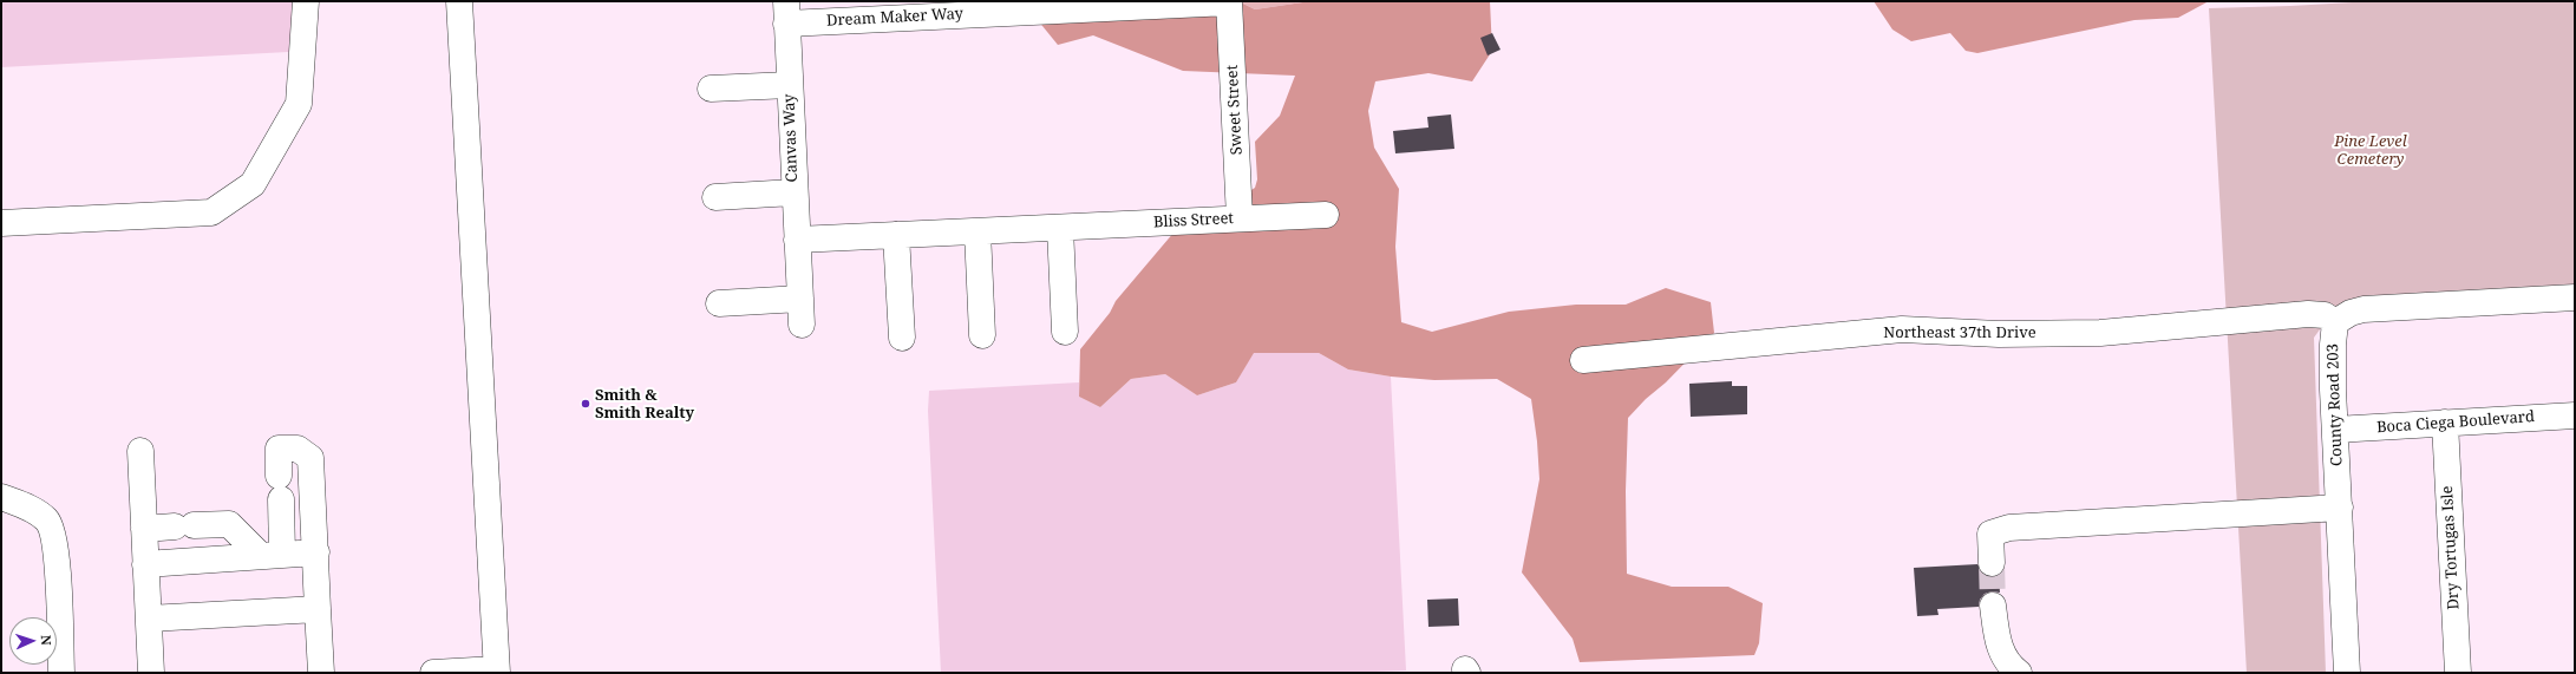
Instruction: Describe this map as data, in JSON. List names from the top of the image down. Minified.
{"streets":{"street":["Dream Maker Way","Sweet Street","Canvas Way","Bliss Street","Northeast 37th Drive","County Road 203","Boca Ciega Boulevard","Dry Tortugas Isle"]},"crossings":[["Dream Maker Way","Sweet Street"],["Dream Maker Way","Canvas Way"],["Sweet Street","Bliss Street"],["Canvas Way","Bliss Street"],["Northeast 37th Drive","County Road 203"],["County Road 203","Boca Ciega Boulevard"],["Boca Ciega Boulevard","Dry Tortugas Isle"]],"parks":["Pine Level Cemetery"],"places":["Smith & Smith Realty"],"north":"right"}
